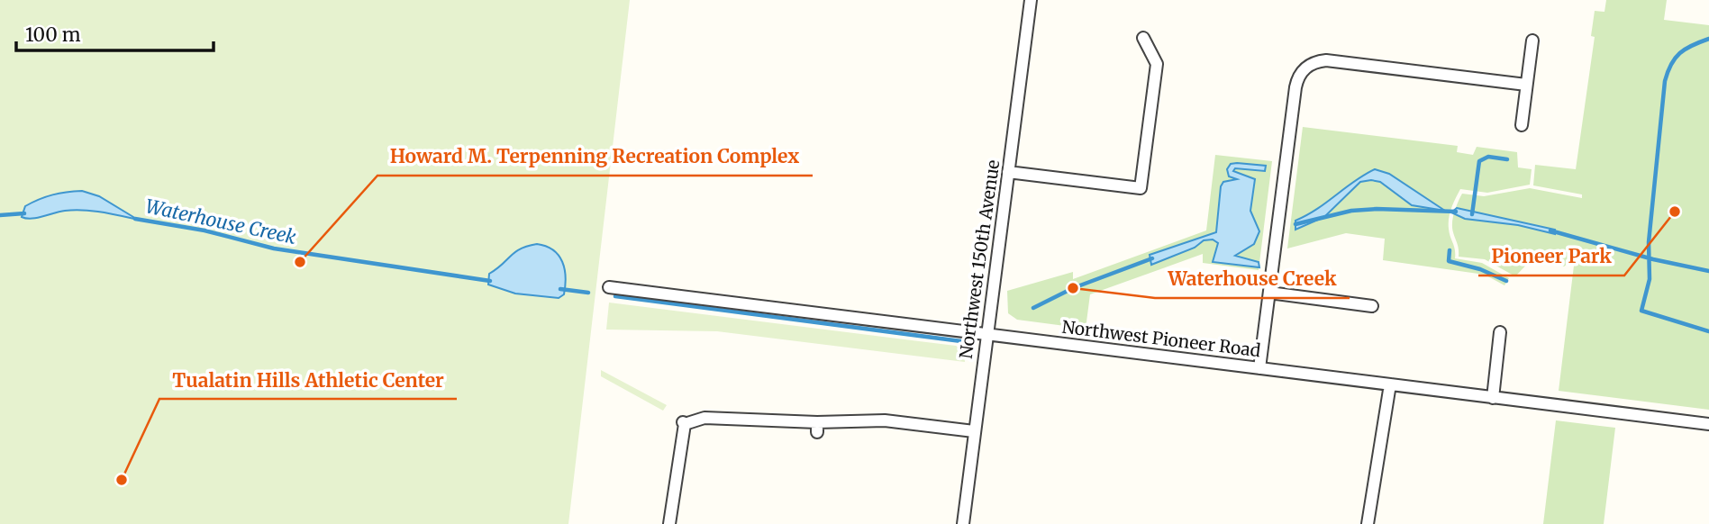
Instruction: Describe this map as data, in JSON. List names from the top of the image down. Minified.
{"streets":{"street":["Northwest 150th Avenue","Northwest Pioneer Road"]},"crossings":[["Northwest 150th Avenue","Northwest Pioneer Road"]],"water":["Waterhouse Creek"],"places":["Pioneer Park","Howard M. Terpenning Recreation Complex","Waterhouse Creek","Tualatin Hills Athletic Center"],"scale_bar":"100 m"}
